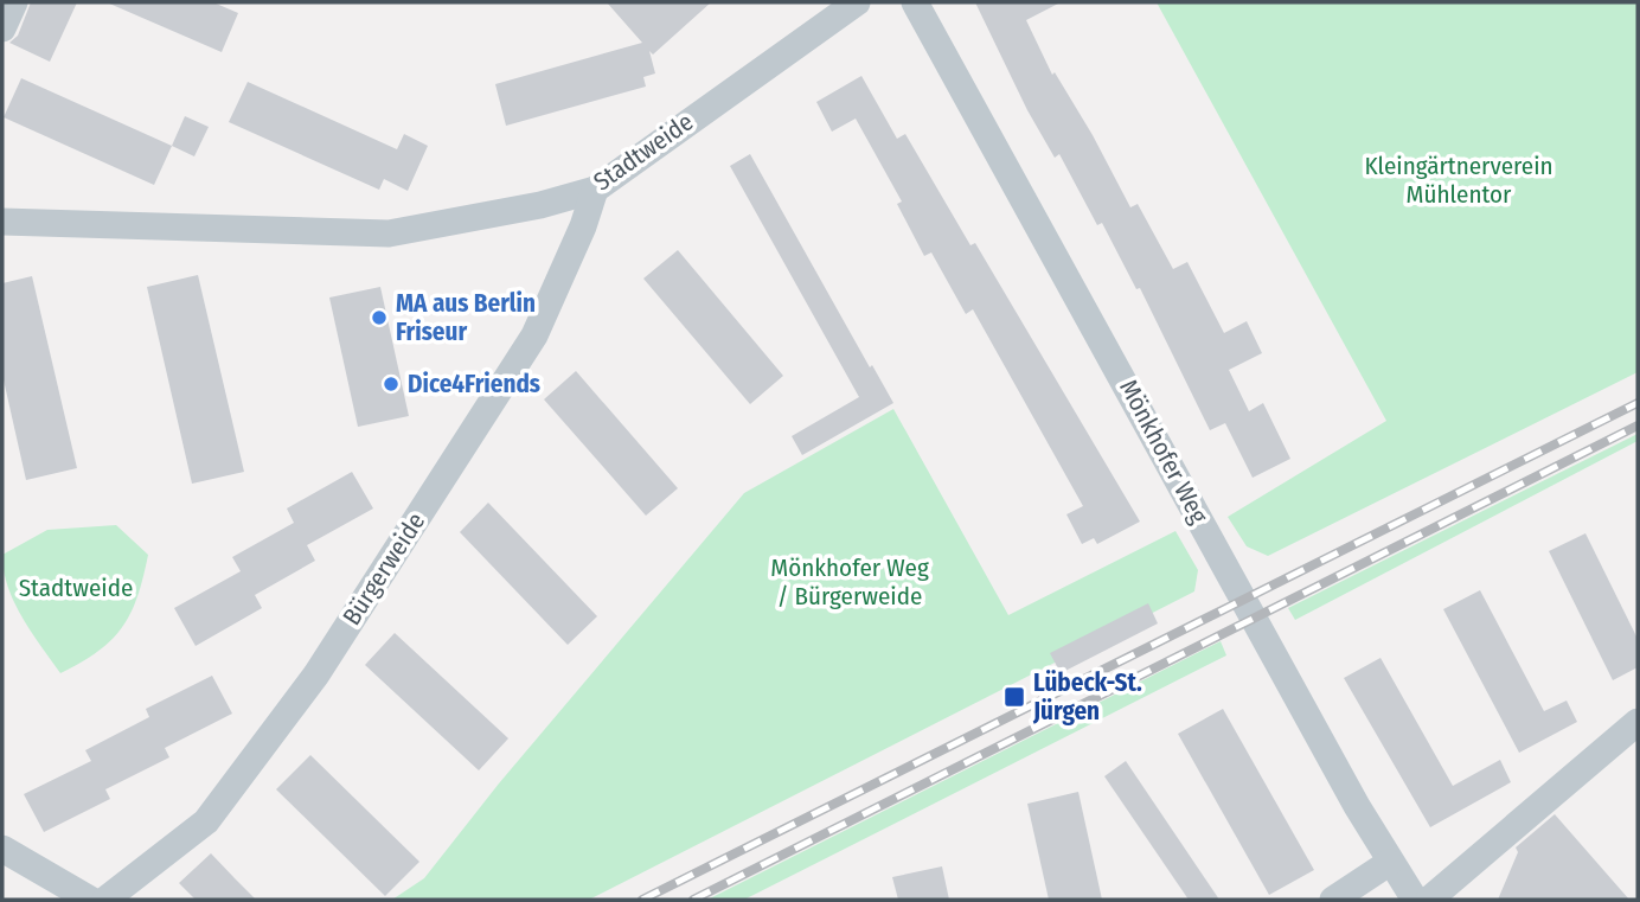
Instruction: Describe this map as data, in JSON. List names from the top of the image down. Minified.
{"streets":{"street":["Stadtweide","Mönkhofer Weg","Bürgerweide"]},"crossings":[["Stadtweide","Bürgerweide"]],"parks":["Kleingärtnerverein Mühlentor","Mönkhofer Weg / Bürgerweide","Stadtweide"],"places":{"other":["MA aus Berlin Friseur","Dice4Friends"],"transit":["Lübeck-St. Jürgen"]}}
